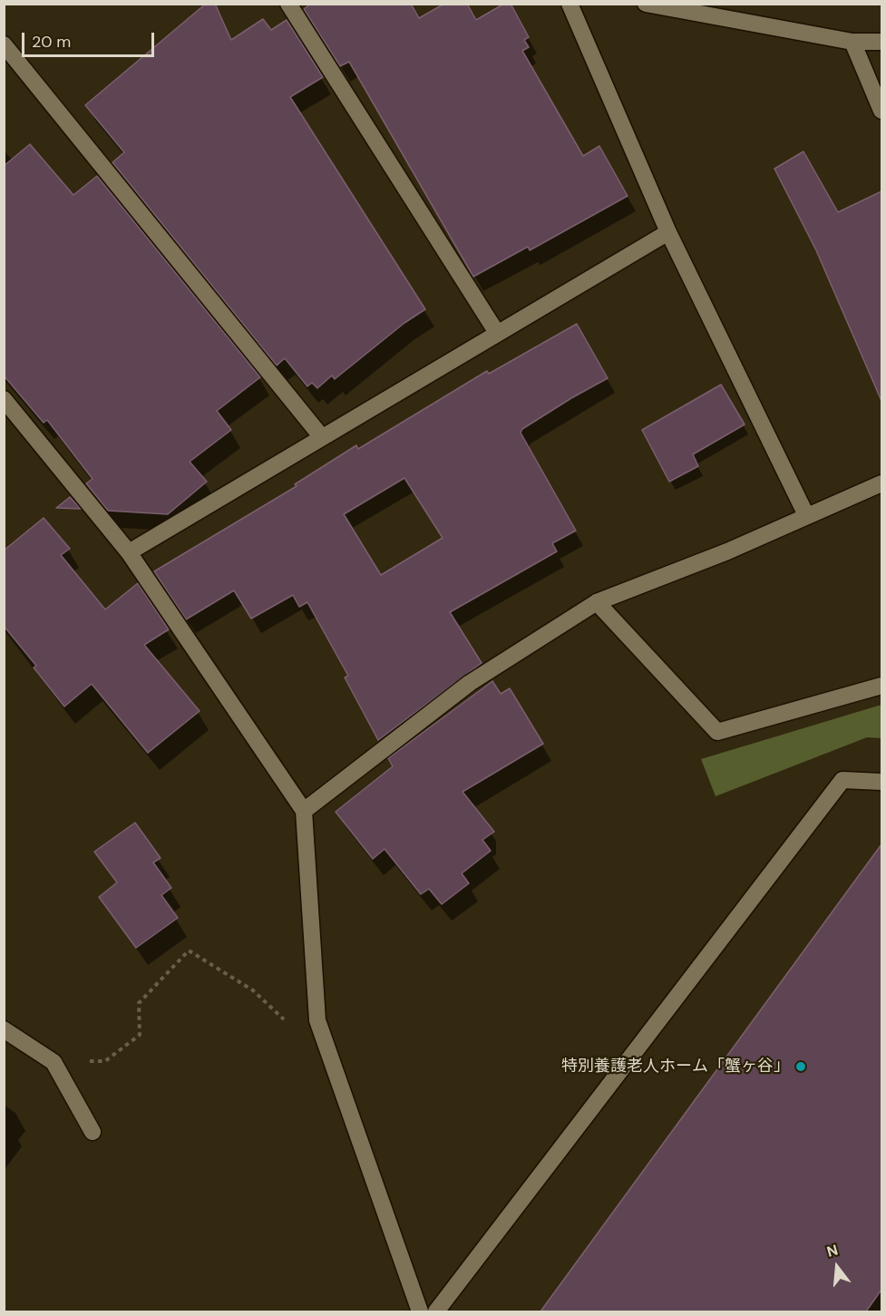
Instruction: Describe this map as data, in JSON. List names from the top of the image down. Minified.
{"places":["特別養護老人ホーム「蟹ヶ谷」"],"scale_bar":"20 m","north":"top"}
